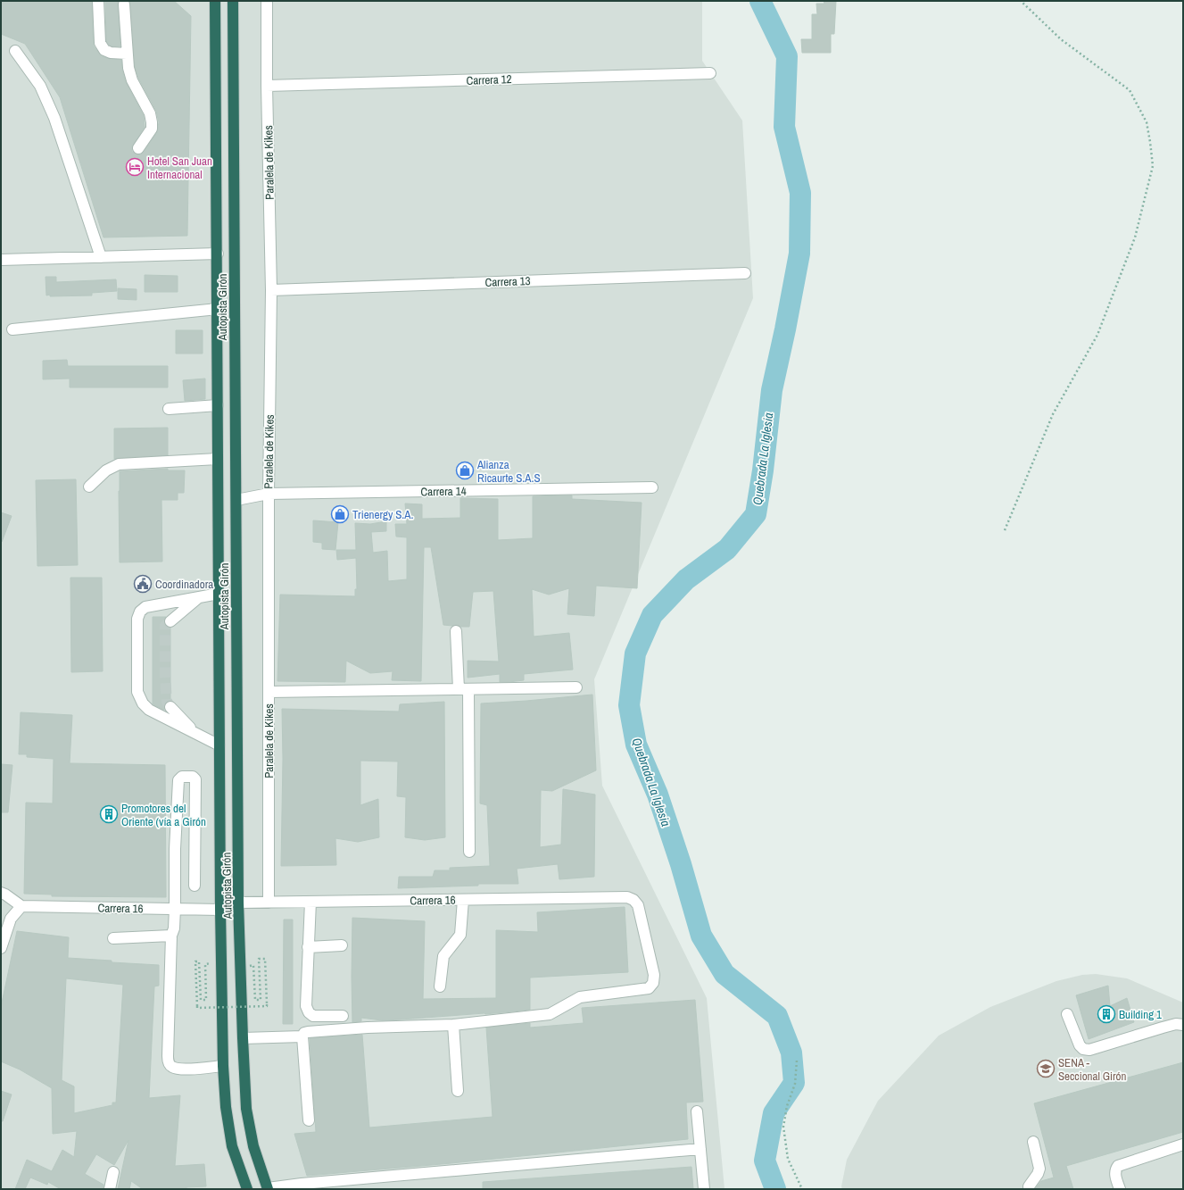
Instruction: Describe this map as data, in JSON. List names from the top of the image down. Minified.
{"streets":{"highway":["Autopista Girón"],"street":["Carrera 12","Paralela de Kikes","Carrera 13","Carrera 14","Carrera 16"]},"crossings":[["Carrera 12","Paralela de Kikes"],["Paralela de Kikes","Carrera 13"],["Paralela de Kikes","Carrera 14"],["Paralela de Kikes","Carrera 16"],["Autopista Girón","Carrera 14"],["Autopista Girón","Carrera 16"]],"water":["Quebrada La Iglesia"],"places":{"hotel":["Hotel San Juan Internacional"],"shop":["Alianza Ricaurte S.A.S","Trienergy S.A."],"public building":["Coordinadora"],"building":["Promotores del Oriente (vía a Girón","Building 1"],"school or university":["SENA - Seccional Girón"]}}
